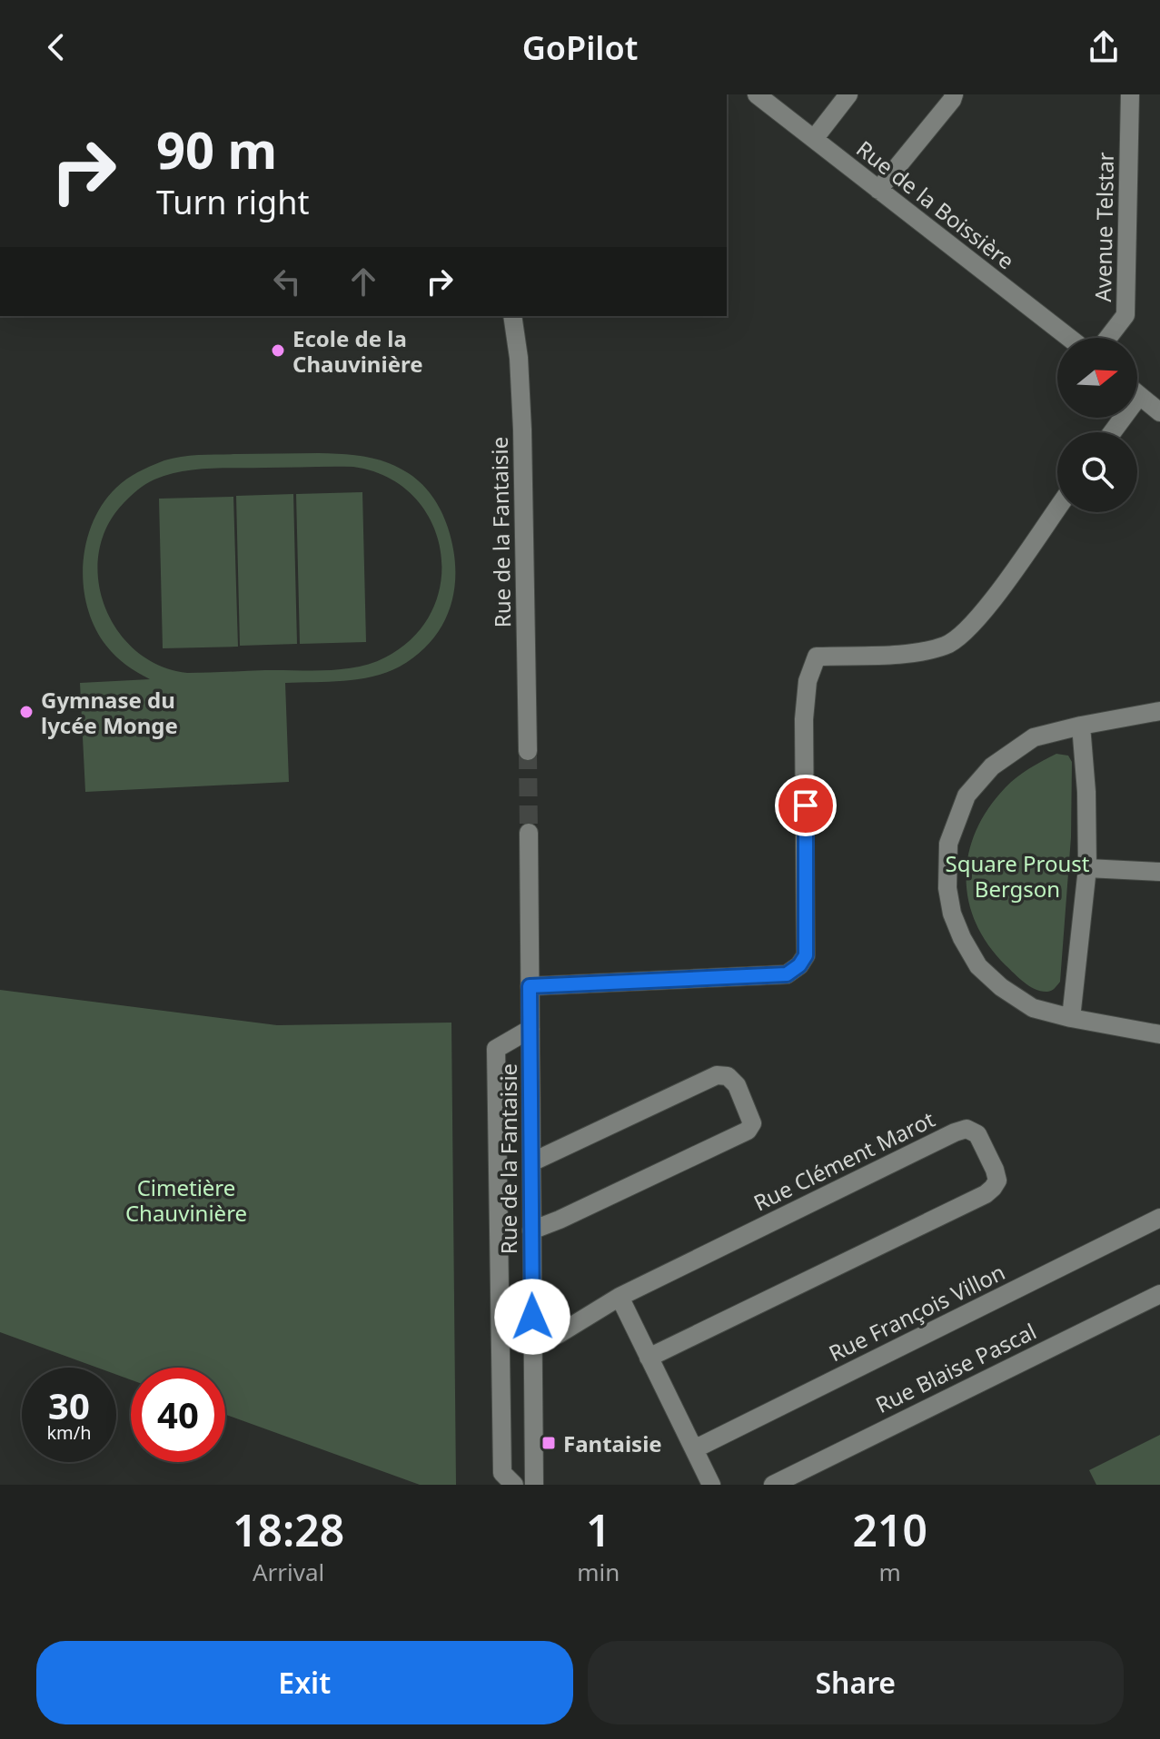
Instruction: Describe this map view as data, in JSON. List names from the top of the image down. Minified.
{"streets":{"street":["Rue de la Boissière","Avenue Telstar","Rue de la Fantaisie","Rue Clément Marot","Rue François Villon","Rue Blaise Pascal"]},"crossings":[["Rue de la Fantaisie","Rue Clément Marot"]],"parks":["Square Proust Bergson","Cimetière Chauvinière"],"places":{"other":["Ecole de la Chauvinière","Gymnase du lycée Monge"],"transit":["Fantaisie"]},"north":"right","page":{"header":"GoPilot","turn":["90 m","Turn right"],"speed":"30 km/h","limit":"40","eta":["18:28","Arrival","1","min","210","m"],"buttons":["Exit","Share"]}}
